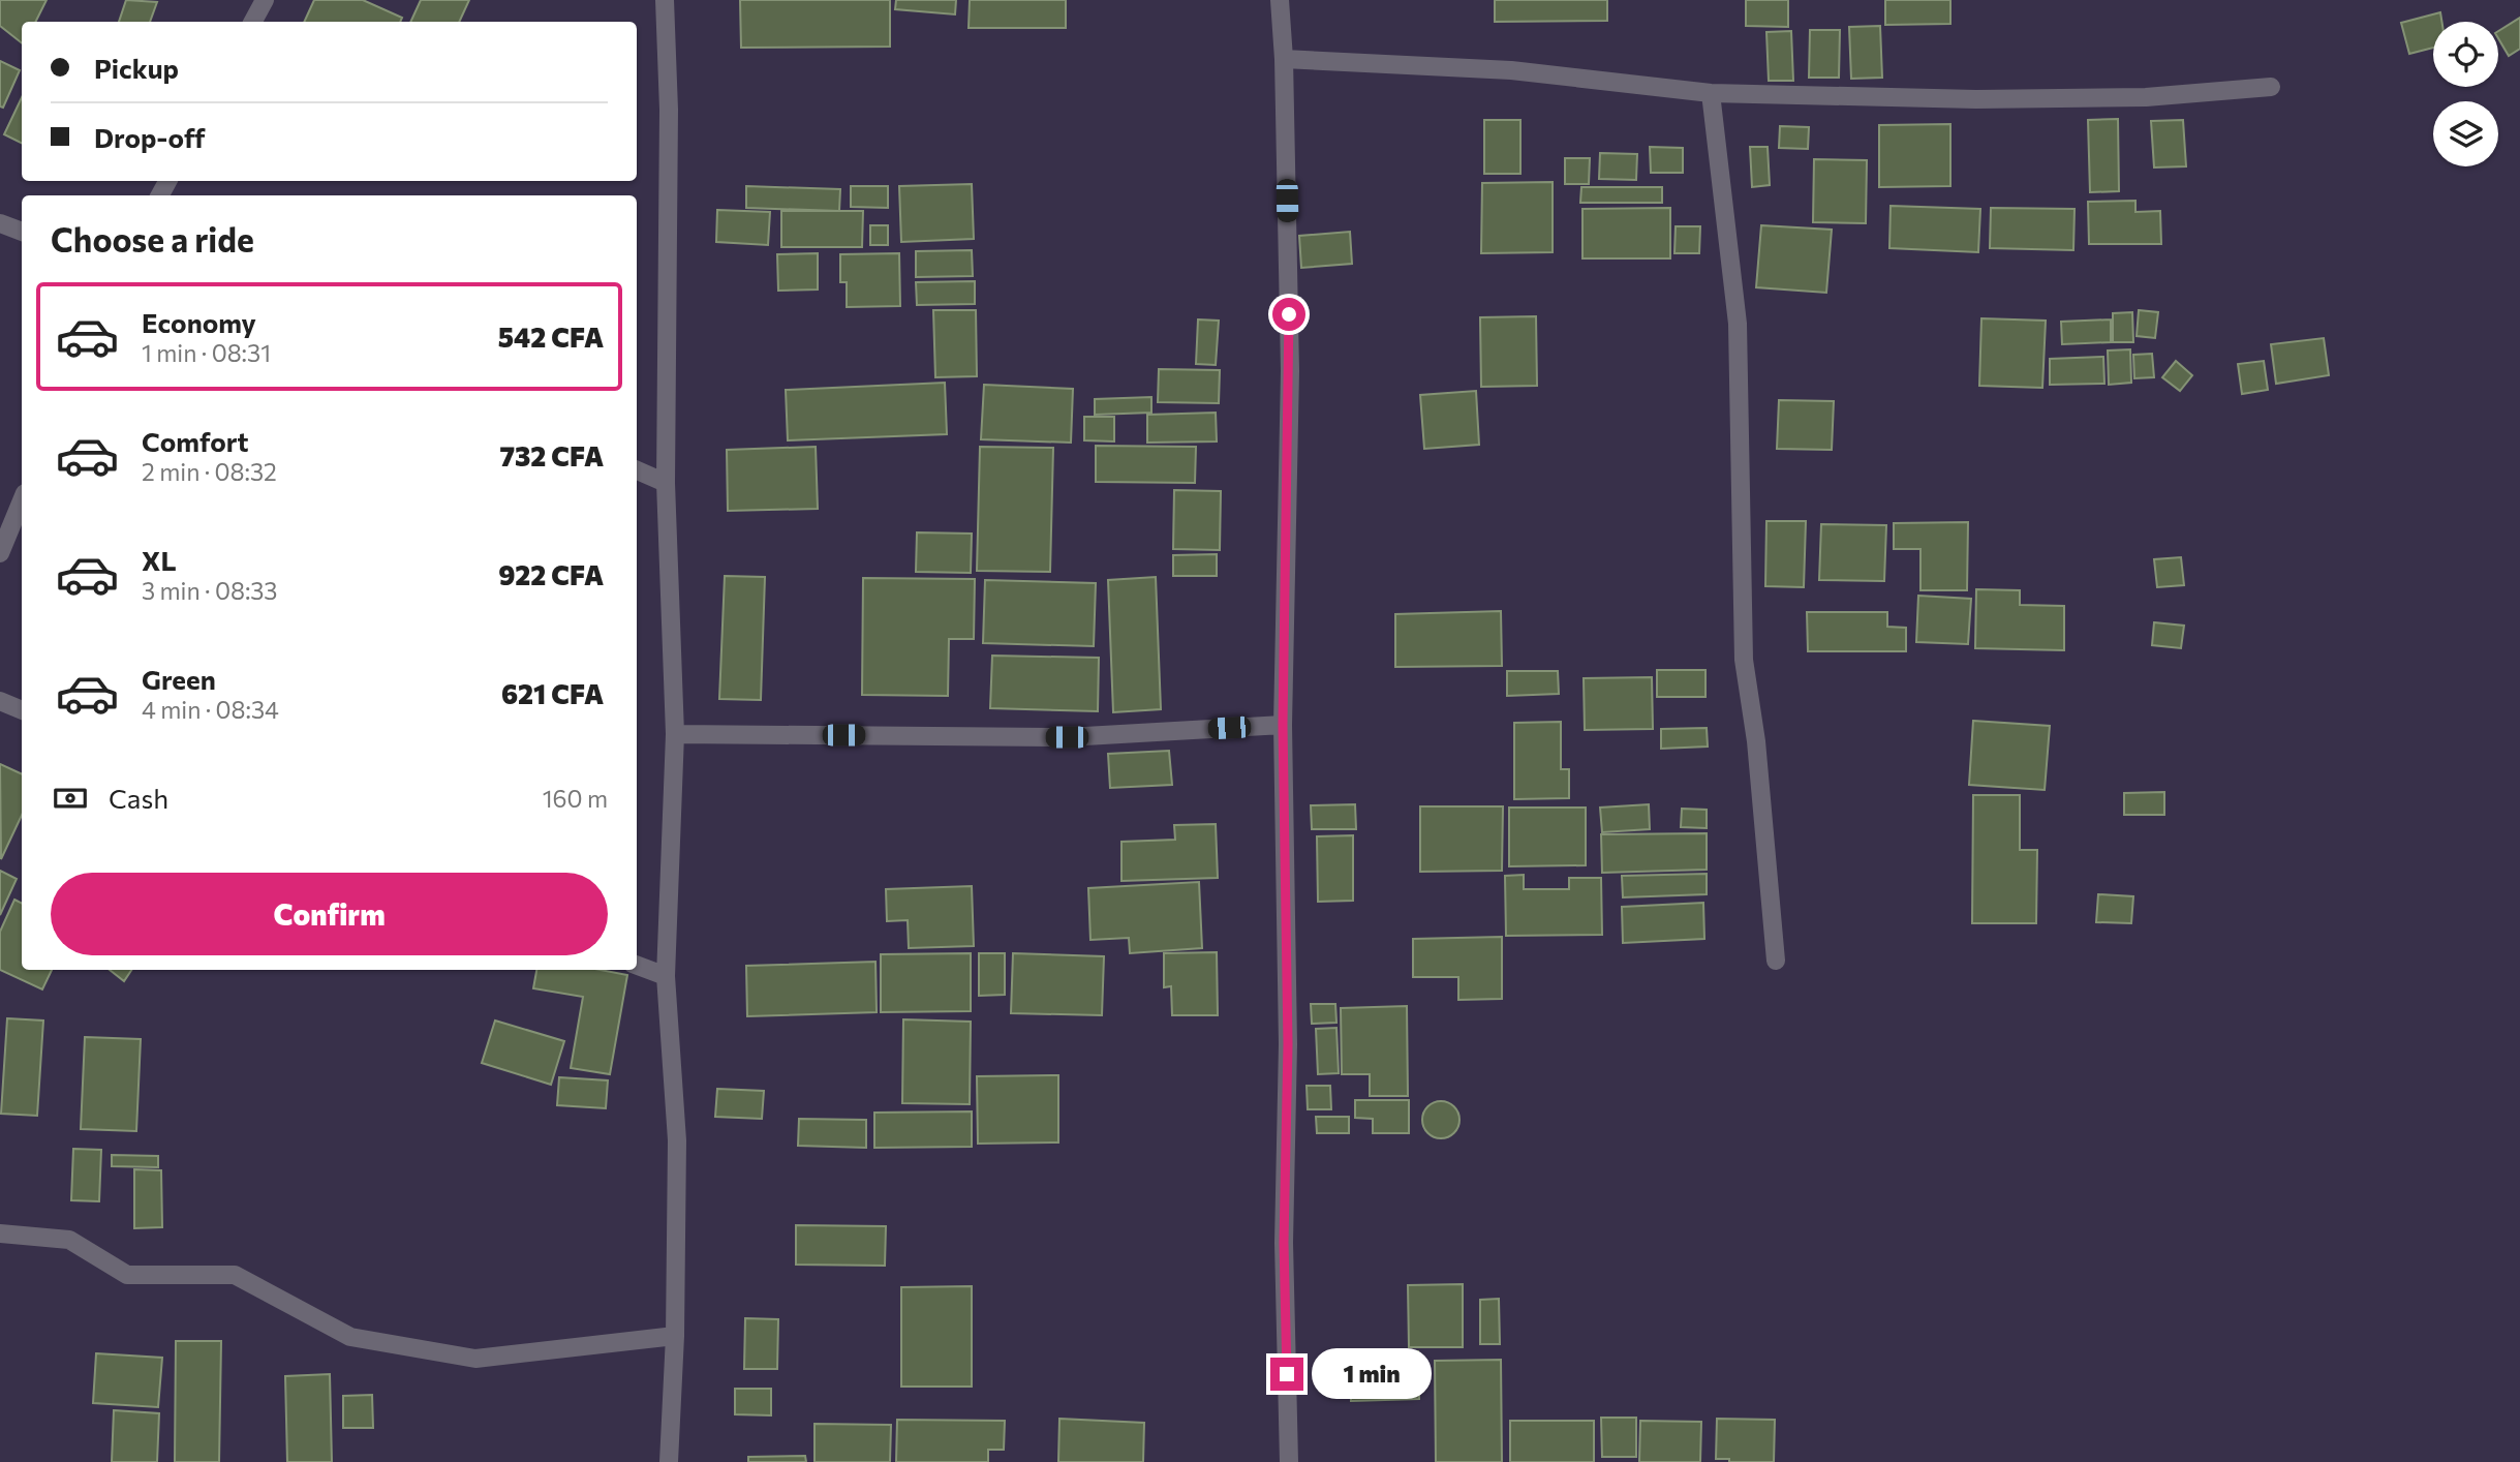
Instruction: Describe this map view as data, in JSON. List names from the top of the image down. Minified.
{"page":{"banner":["Pickup","Drop-off"],"heading":"Choose a ride","list":[{"name":"Economy","note":"1 min · 08:31","value":"542 CFA"},{"name":"Comfort","note":"2 min · 08:32","value":"732 CFA"},{"name":"XL","note":"3 min · 08:33","value":"922 CFA"},{"name":"Green","note":"4 min · 08:34","value":"621 CFA"}],"pay":["Cash","160 m"],"buttons":"Confirm","bubble":"1 min"}}
